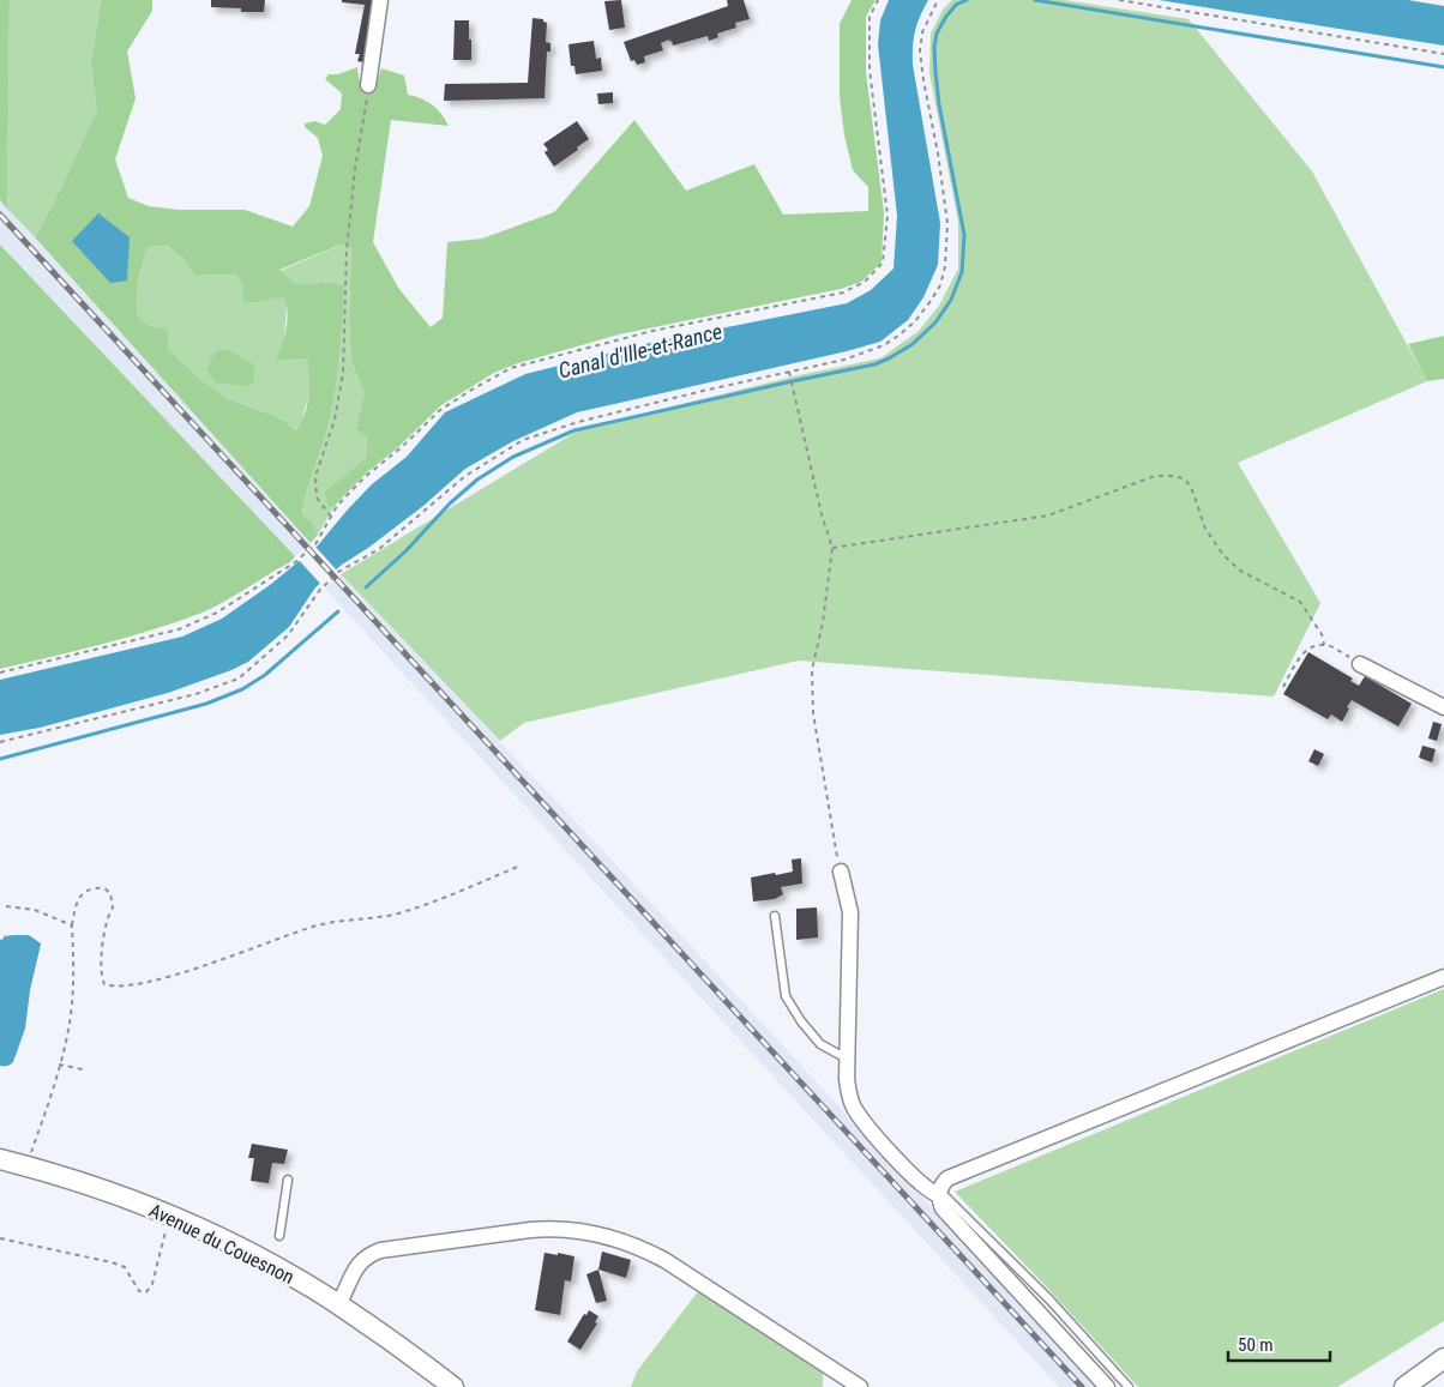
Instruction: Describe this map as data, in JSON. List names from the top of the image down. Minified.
{"streets":{"street":["Avenue du Couesnon"]},"water":["Canal d'Ille-et-Rance"],"scale_bar":"50 m"}
